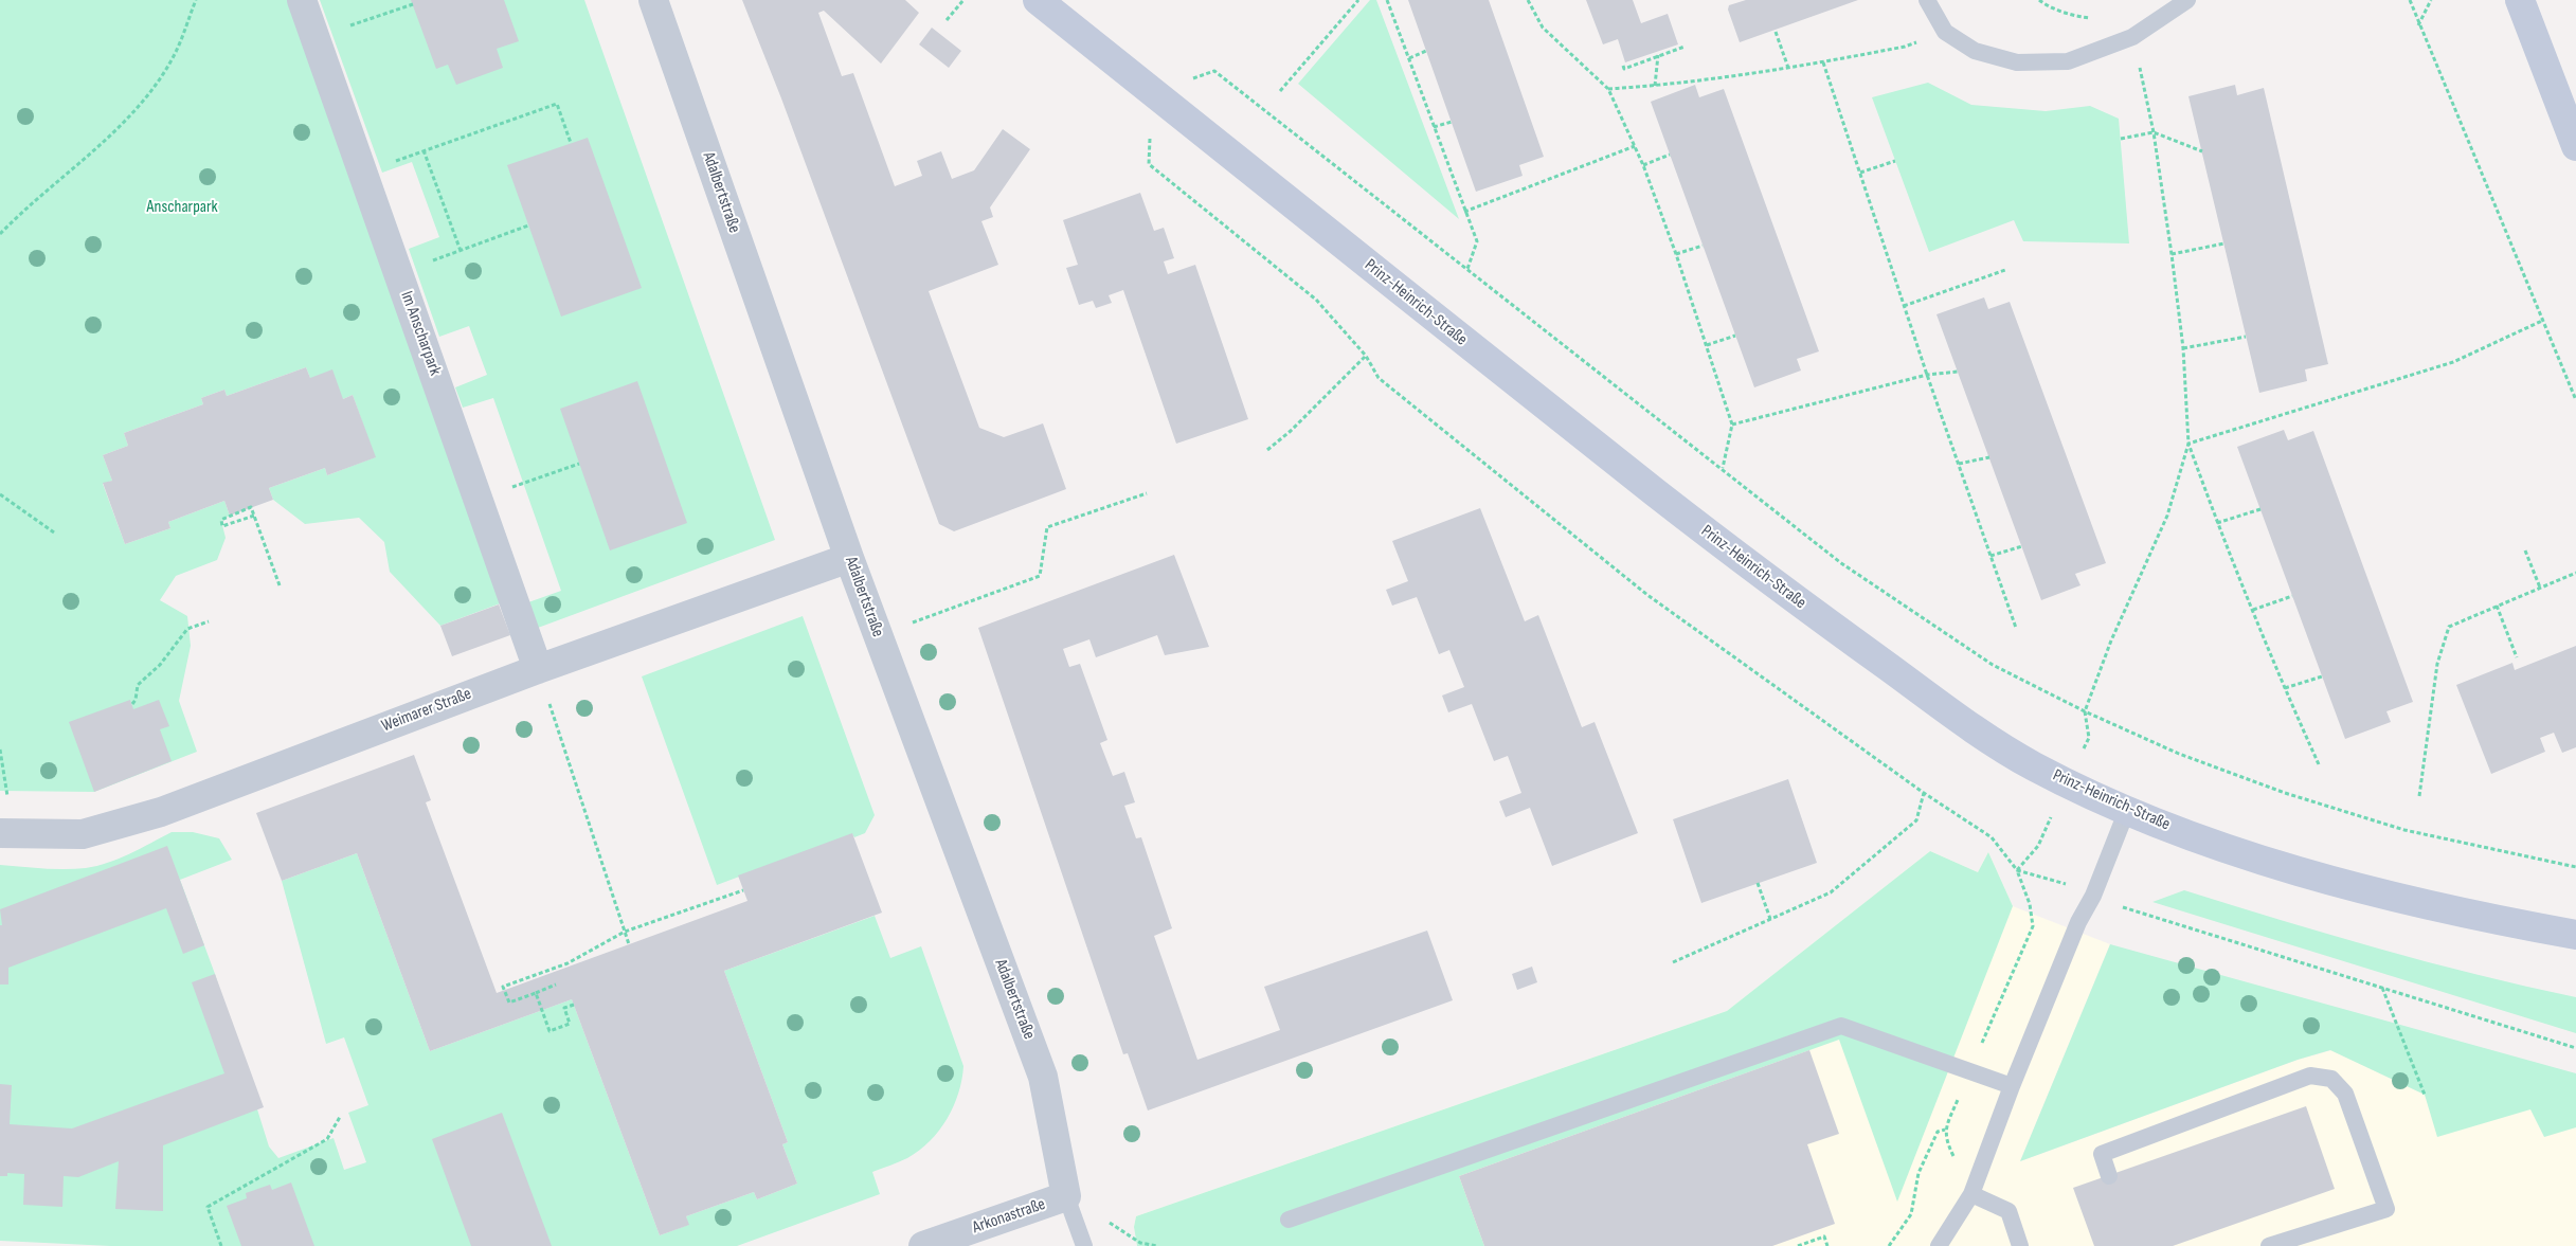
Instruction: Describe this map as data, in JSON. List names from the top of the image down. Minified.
{"streets":{"main road":["Prinz-Heinrich-Straße"],"street":["Adalbertstraße","Im Anscharpark","Weimarer Straße","Arkonastraße"]},"crossings":[["Adalbertstraße","Weimarer Straße"],["Adalbertstraße","Arkonastraße"],["Im Anscharpark","Weimarer Straße"]],"parks":["Anscharpark"]}
